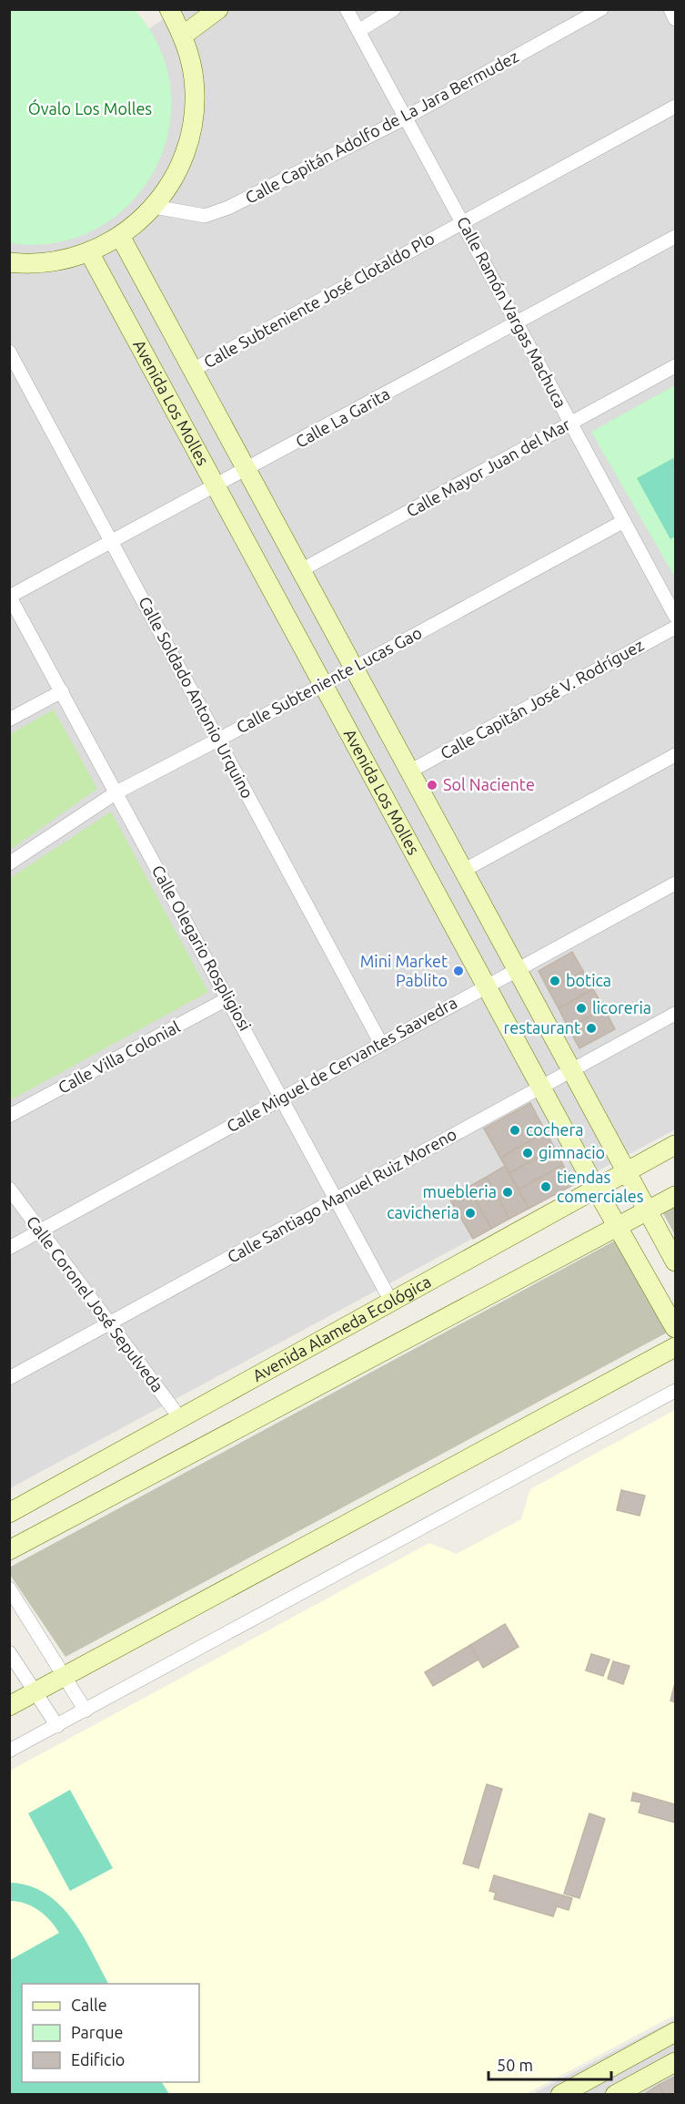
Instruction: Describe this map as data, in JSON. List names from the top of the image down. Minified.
{"streets":{"street":["Calle Capitán Adolfo de La Jara Bermudez","Calle Subteniente José Clotaldo Plo","Calle Ramón Vargas Machuca","Avenida Los Molles","Calle La Garita","Calle Mayor Juan del Mar","Calle Subteniente Lucas Gao","Calle Soldado Antonio Urquino","Calle Capitán José V. Rodríguez","Calle Olegario Rospligiosi","Calle Villa Colonial","Calle Miguel de Cervantes Saavedra","Calle Santiago Manuel Ruiz Moreno","Calle Coronel José Sepulveda","Avenida Alameda Ecológica"]},"crossings":[["Calle Capitán Adolfo de La Jara Bermudez","Calle Ramón Vargas Machuca"],["Calle Subteniente José Clotaldo Plo","Calle Ramón Vargas Machuca"],["Calle Subteniente José Clotaldo Plo","Avenida Los Molles"],["Calle Ramón Vargas Machuca","Calle La Garita"],["Calle Ramón Vargas Machuca","Calle Mayor Juan del Mar"],["Calle Ramón Vargas Machuca","Calle Subteniente Lucas Gao"],["Avenida Los Molles","Calle La Garita"],["Avenida Los Molles","Calle Mayor Juan del Mar"],["Avenida Los Molles","Calle Subteniente Lucas Gao"],["Avenida Los Molles","Calle Capitán José V. Rodríguez"],["Avenida Los Molles","Calle Miguel de Cervantes Saavedra"],["Avenida Los Molles","Calle Santiago Manuel Ruiz Moreno"],["Avenida Los Molles","Avenida Alameda Ecológica"],["Calle La Garita","Calle Soldado Antonio Urquino"],["Calle La Garita","Calle Olegario Rospligiosi"],["Calle Subteniente Lucas Gao","Calle Soldado Antonio Urquino"],["Calle Subteniente Lucas Gao","Calle Olegario Rospligiosi"],["Calle Soldado Antonio Urquino","Calle Miguel de Cervantes Saavedra"],["Calle Olegario Rospligiosi","Calle Villa Colonial"],["Calle Olegario Rospligiosi","Calle Miguel de Cervantes Saavedra"],["Calle Olegario Rospligiosi","Calle Santiago Manuel Ruiz Moreno"],["Calle Olegario Rospligiosi","Avenida Alameda Ecológica"],["Calle Miguel de Cervantes Saavedra","Calle Coronel José Sepulveda"],["Calle Santiago Manuel Ruiz Moreno","Calle Coronel José Sepulveda"],["Calle Coronel José Sepulveda","Avenida Alameda Ecológica"]],"parks":["Óvalo Los Molles"],"places":["Sol Naciente","Mini Market Pablito","botica","licoreria","restaurant","cochera","gimnacio","tiendas comerciales","muebleria","cavicheria"],"legend":["Calle","Parque","Edificio"],"scale_bar":"50 m"}
